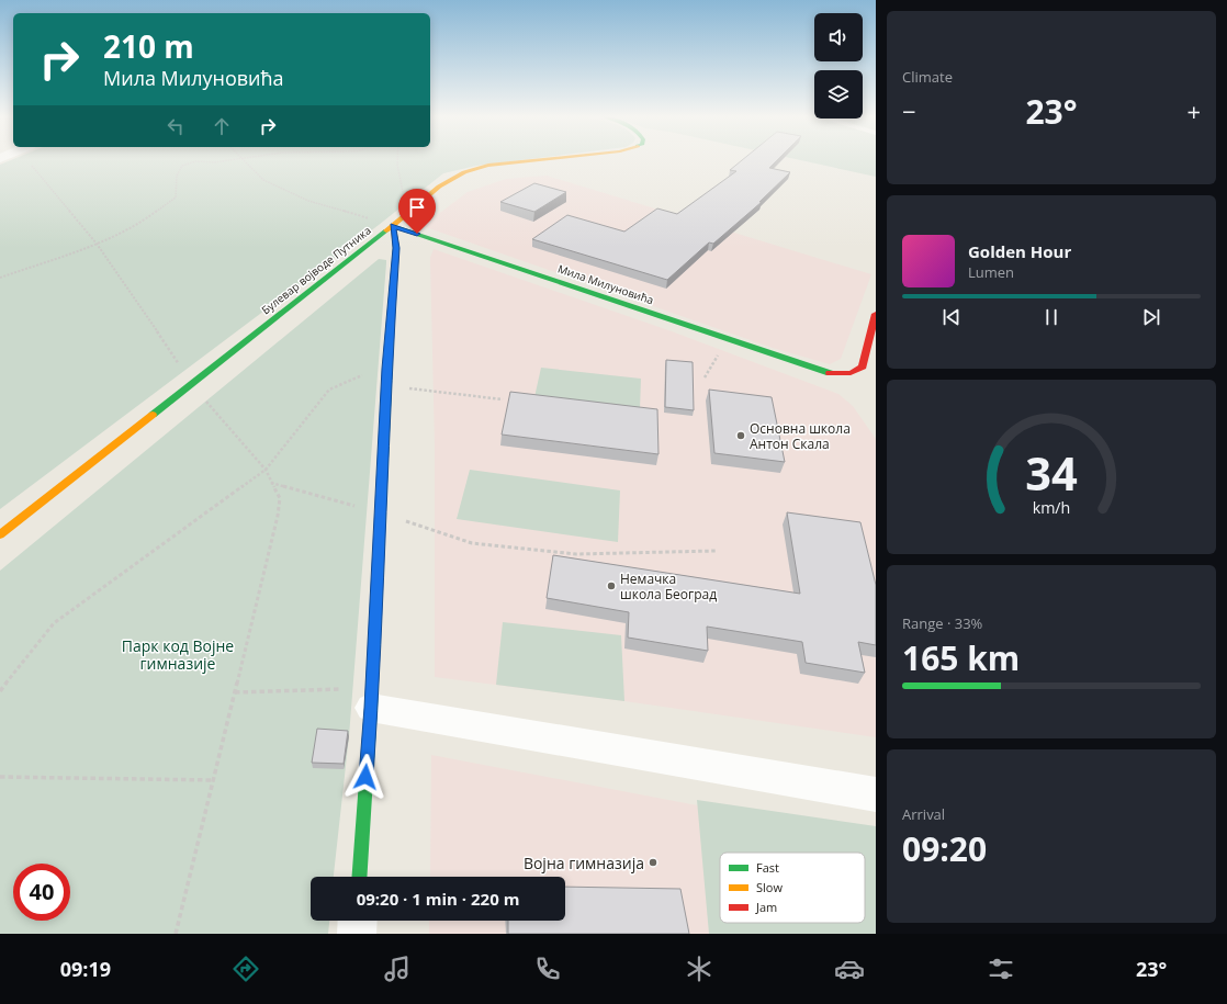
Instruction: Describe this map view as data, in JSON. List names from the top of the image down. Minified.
{"streets":{"street":["Булевар војводе Путника","Мила Милуновића"]},"crossings":[["Булевар војводе Путника","Мила Милуновића"]],"parks":["Парк код Војне гимназије"],"places":["Основна школа Антон Скала","Немачка школа Београд","Војна гимназија"],"legend":["Fast","Slow","Jam"],"page":{"tile":["Climate",["Range · 33%","165 km"],["Arrival","09:20"]],"turn":["210 m","Мила Милуновића"],"heat":["−","23°","+"],"song":["Golden Hour","Lumen"],"limit":"40","trip":"09:20 · 1 min · 220 m","tabs":["09:19","23°"],"gauge":["34","km/h"]}}
